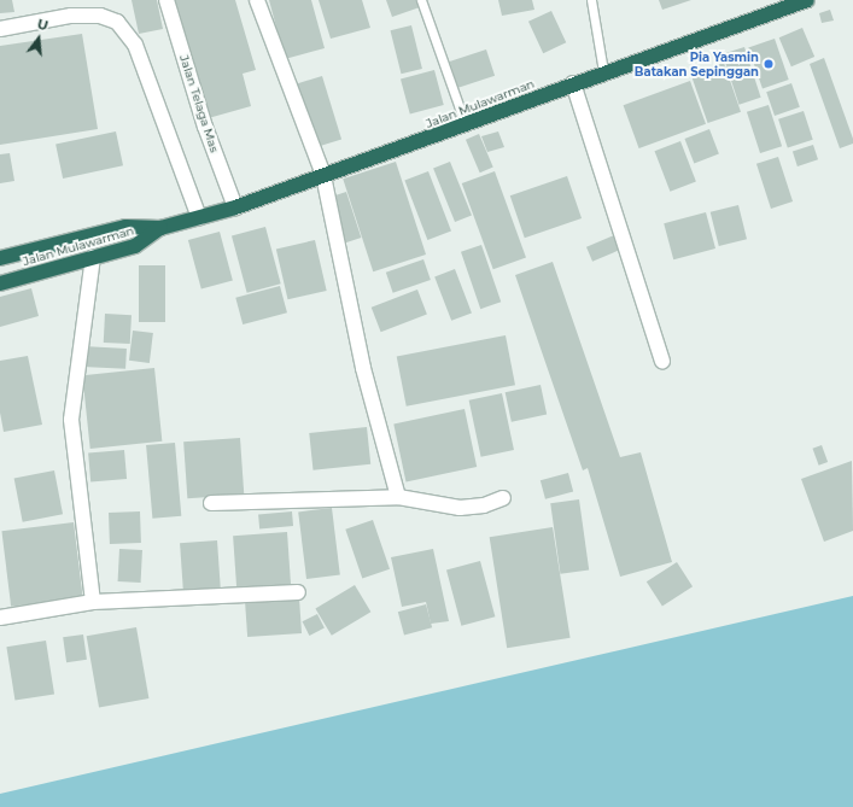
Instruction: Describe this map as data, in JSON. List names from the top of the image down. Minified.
{"streets":{"highway":["Jalan Mulawarman"],"street":["Jalan Telaga Mas"]},"crossings":[["Jalan Telaga Mas","Jalan Mulawarman"]],"places":["Pia Yasmin Batakan Sepinggan"],"north":"top"}
